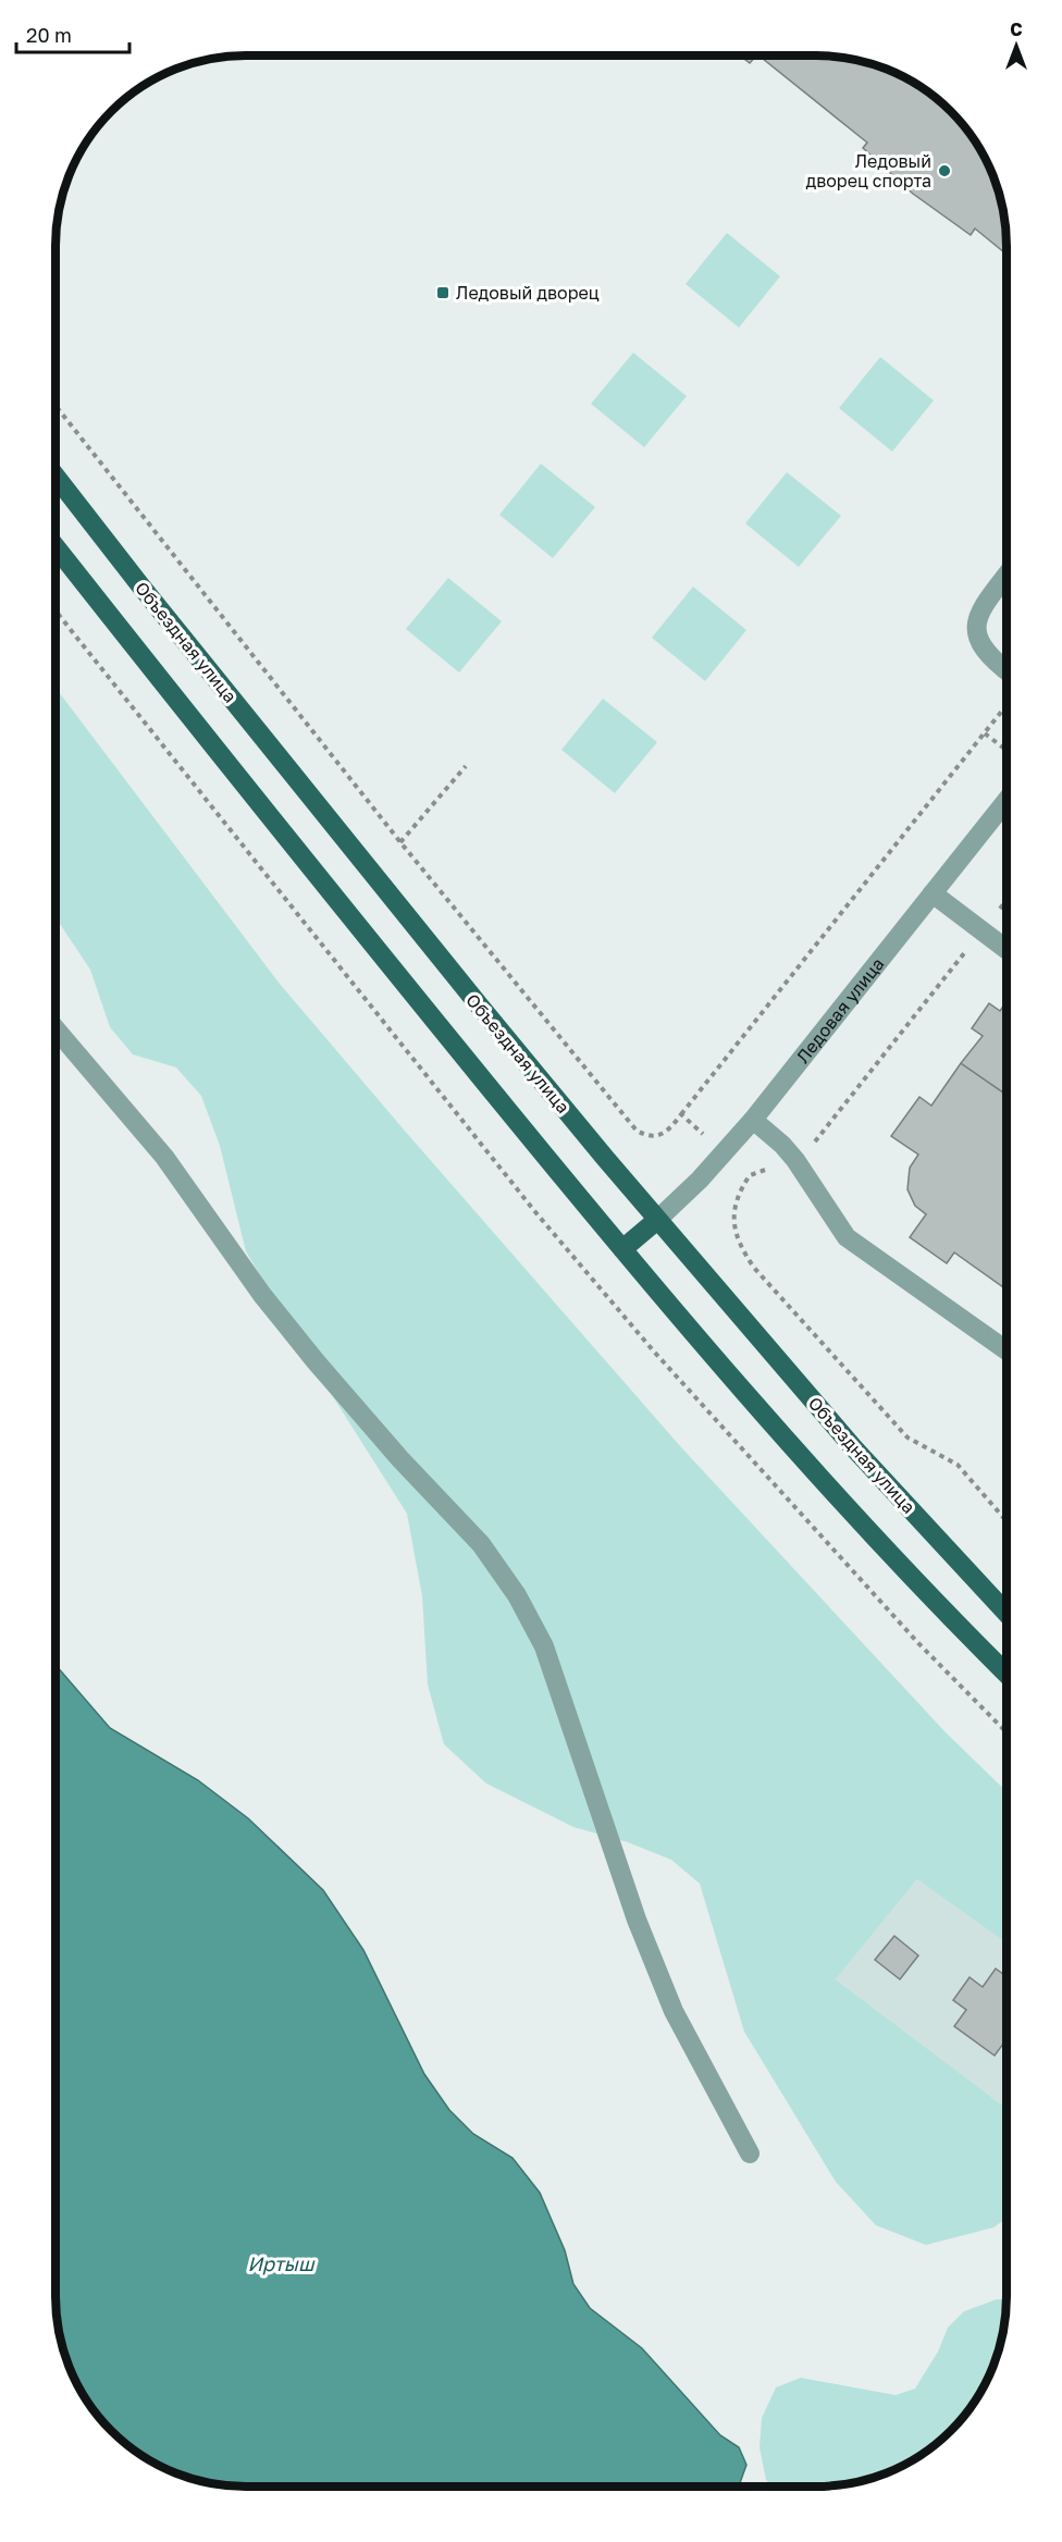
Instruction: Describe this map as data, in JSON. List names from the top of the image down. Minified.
{"streets":{"main road":["Объездная улица"],"street":["Ледовая улица"]},"crossings":[["Объездная улица","Ледовая улица"]],"water":["Иртыш"],"places":{"other":["Ледовый дворец спорта"],"transit":["Ледовый дворец"]},"scale_bar":"20 m","north":"top"}
